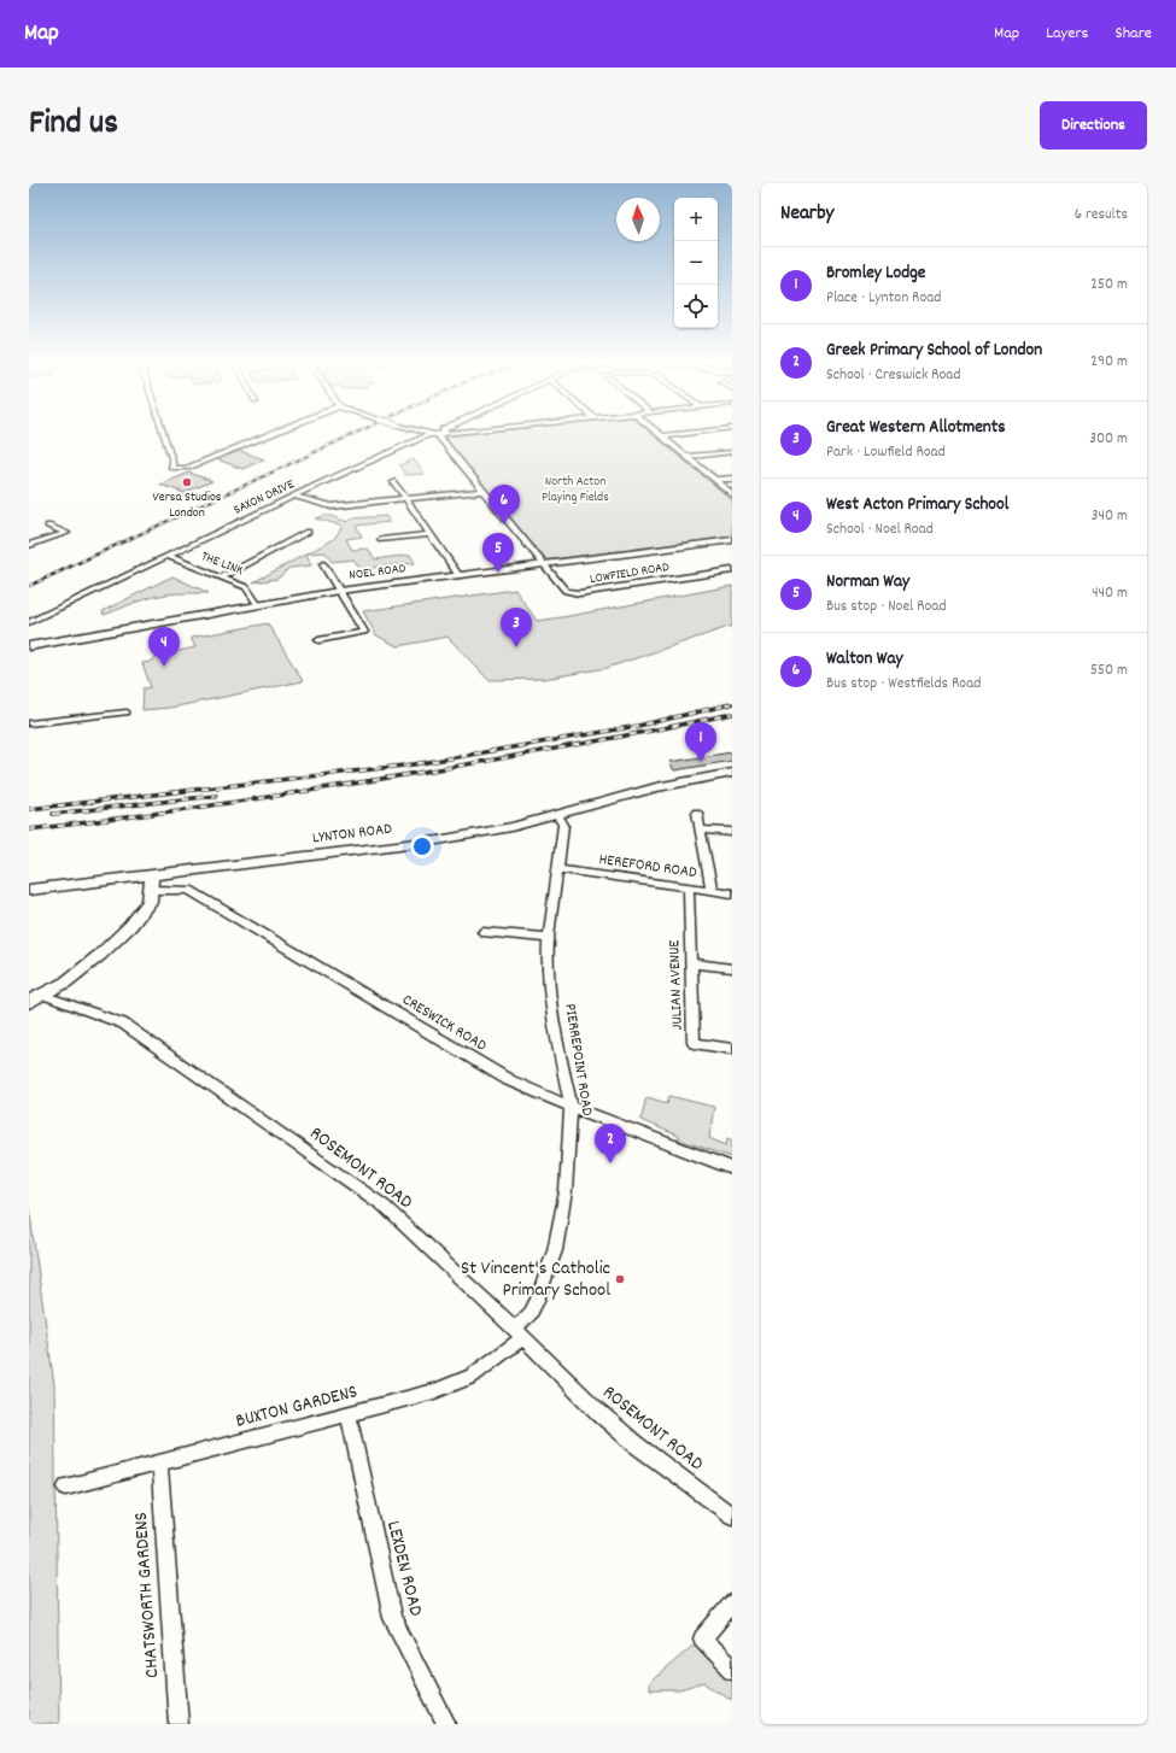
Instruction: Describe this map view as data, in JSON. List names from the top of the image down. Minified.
{"streets":{"street":["SAXON DRIVE","THE LINK","NOEL ROAD","LOWFIELD ROAD","LYNTON ROAD","HEREFORD ROAD","JULIAN AVENUE","CRESWICK ROAD","PIERREPOINT ROAD","ROSEMONT ROAD","BUXTON GARDENS","LEXDEN ROAD","CHATSWORTH GARDENS"]},"crossings":[["SAXON DRIVE","THE LINK"],["SAXON DRIVE","LOWFIELD ROAD"],["THE LINK","NOEL ROAD"],["NOEL ROAD","LOWFIELD ROAD"],["LYNTON ROAD","PIERREPOINT ROAD"],["HEREFORD ROAD","JULIAN AVENUE"],["HEREFORD ROAD","PIERREPOINT ROAD"],["CRESWICK ROAD","PIERREPOINT ROAD"],["PIERREPOINT ROAD","ROSEMONT ROAD"],["PIERREPOINT ROAD","BUXTON GARDENS"],["ROSEMONT ROAD","BUXTON GARDENS"],["BUXTON GARDENS","LEXDEN ROAD"],["BUXTON GARDENS","CHATSWORTH GARDENS"]],"parks":["North Acton Playing Fields"],"places":["Versa Studios London","St Vincent's Catholic Primary School"],"north":"top","page":{"header":"Map","nav":["Map","Layers","Share"],"title":"Find us","buttons":"Directions","heading":["Nearby","6 results"],"map_buttons":["+","−"],"list":[{"mark":"1","name":"Bromley Lodge","note":"Place · Lynton Road","value":"250 m"},{"mark":"2","name":"Greek Primary School of London","note":"School · Creswick Road","value":"290 m"},{"mark":"3","name":"Great Western Allotments","note":"Park · Lowfield Road","value":"300 m"},{"mark":"4","name":"West Acton Primary School","note":"School · Noel Road","value":"340 m"},{"mark":"5","name":"Norman Way","note":"Bus stop · Noel Road","value":"440 m"},{"mark":"6","name":"Walton Way","note":"Bus stop · Westfields Road","value":"550 m"}],"pins":["6","5","3","4","1","2"]}}
